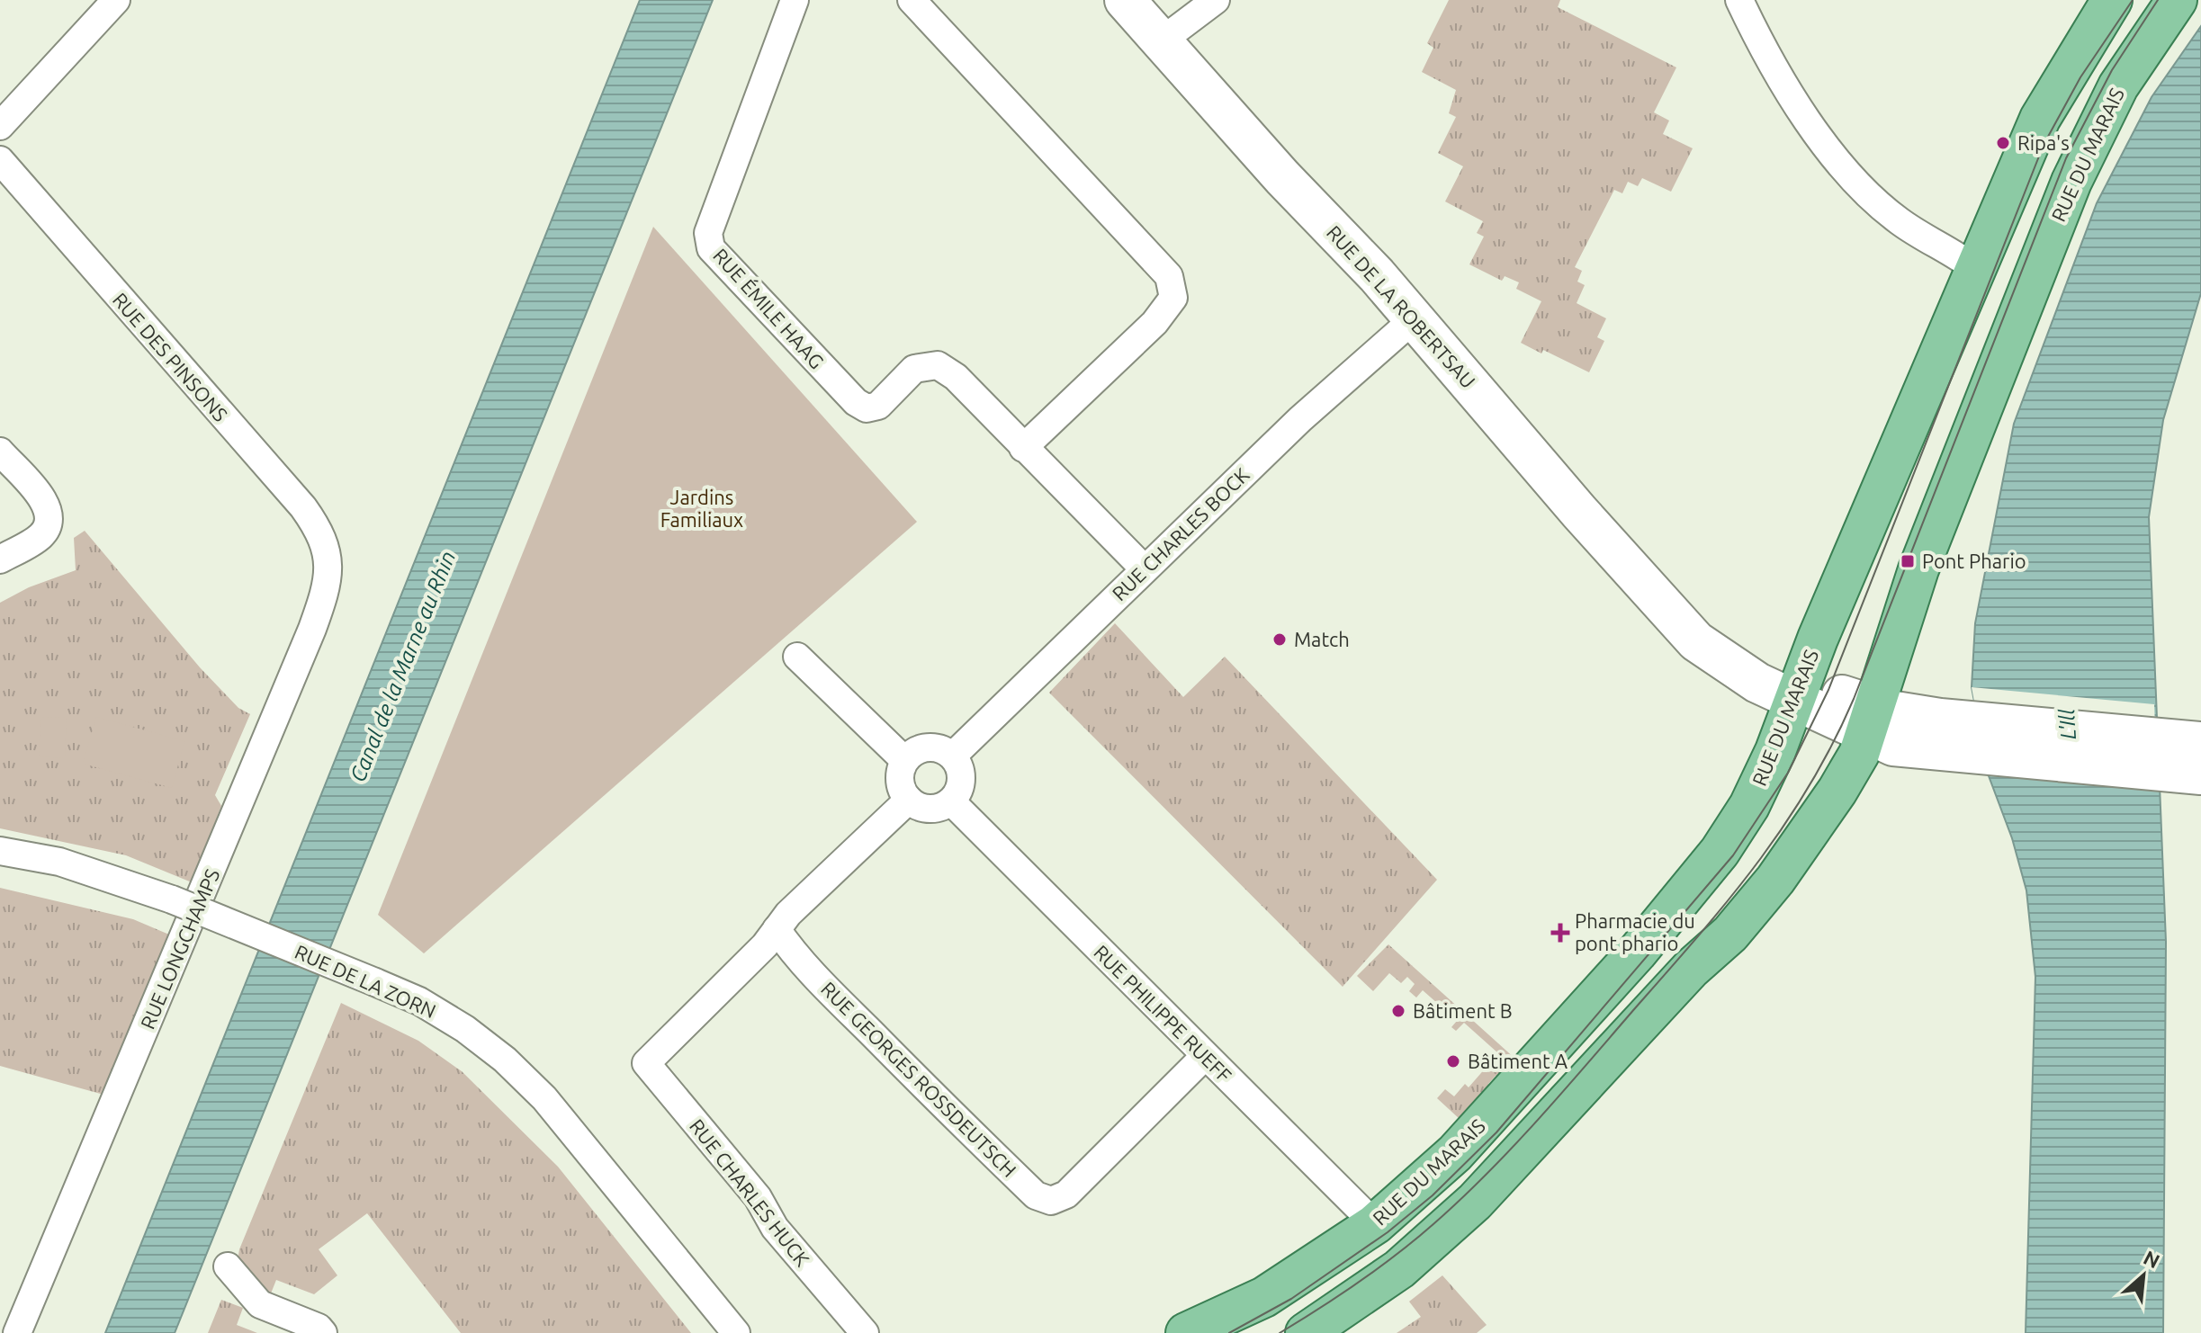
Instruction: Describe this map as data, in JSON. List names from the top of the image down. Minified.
{"streets":{"main road":["RUE DU MARAIS","RUE DE LA ROBERTSAU"],"street":["RUE ÉMILE HAAG","RUE DES PINSONS","RUE CHARLES BOCK","RUE LONGCHAMPS","RUE DE LA ZORN","RUE PHILIPPE RUEFF","RUE GEORGES ROSSDEUTSCH","RUE CHARLES HUCK"]},"crossings":[["RUE DU MARAIS","RUE DE LA ROBERTSAU"],["RUE DU MARAIS","RUE PHILIPPE RUEFF"],["RUE DE LA ROBERTSAU","RUE CHARLES BOCK"],["RUE ÉMILE HAAG","RUE CHARLES BOCK"],["RUE DES PINSONS","RUE LONGCHAMPS"],["RUE CHARLES BOCK","RUE PHILIPPE RUEFF"],["RUE PHILIPPE RUEFF","RUE GEORGES ROSSDEUTSCH"],["RUE GEORGES ROSSDEUTSCH","RUE CHARLES HUCK"]],"water":["Canal de la Marne au Rhin","L'Ill"],"parks":["Jardins Familiaux"],"places":{"other":["Ripa's","Match","Bâtiment B","Bâtiment A"],"transit":["Pont Phario"],"health":["Pharmacie du pont phario"]},"north":"top right"}
